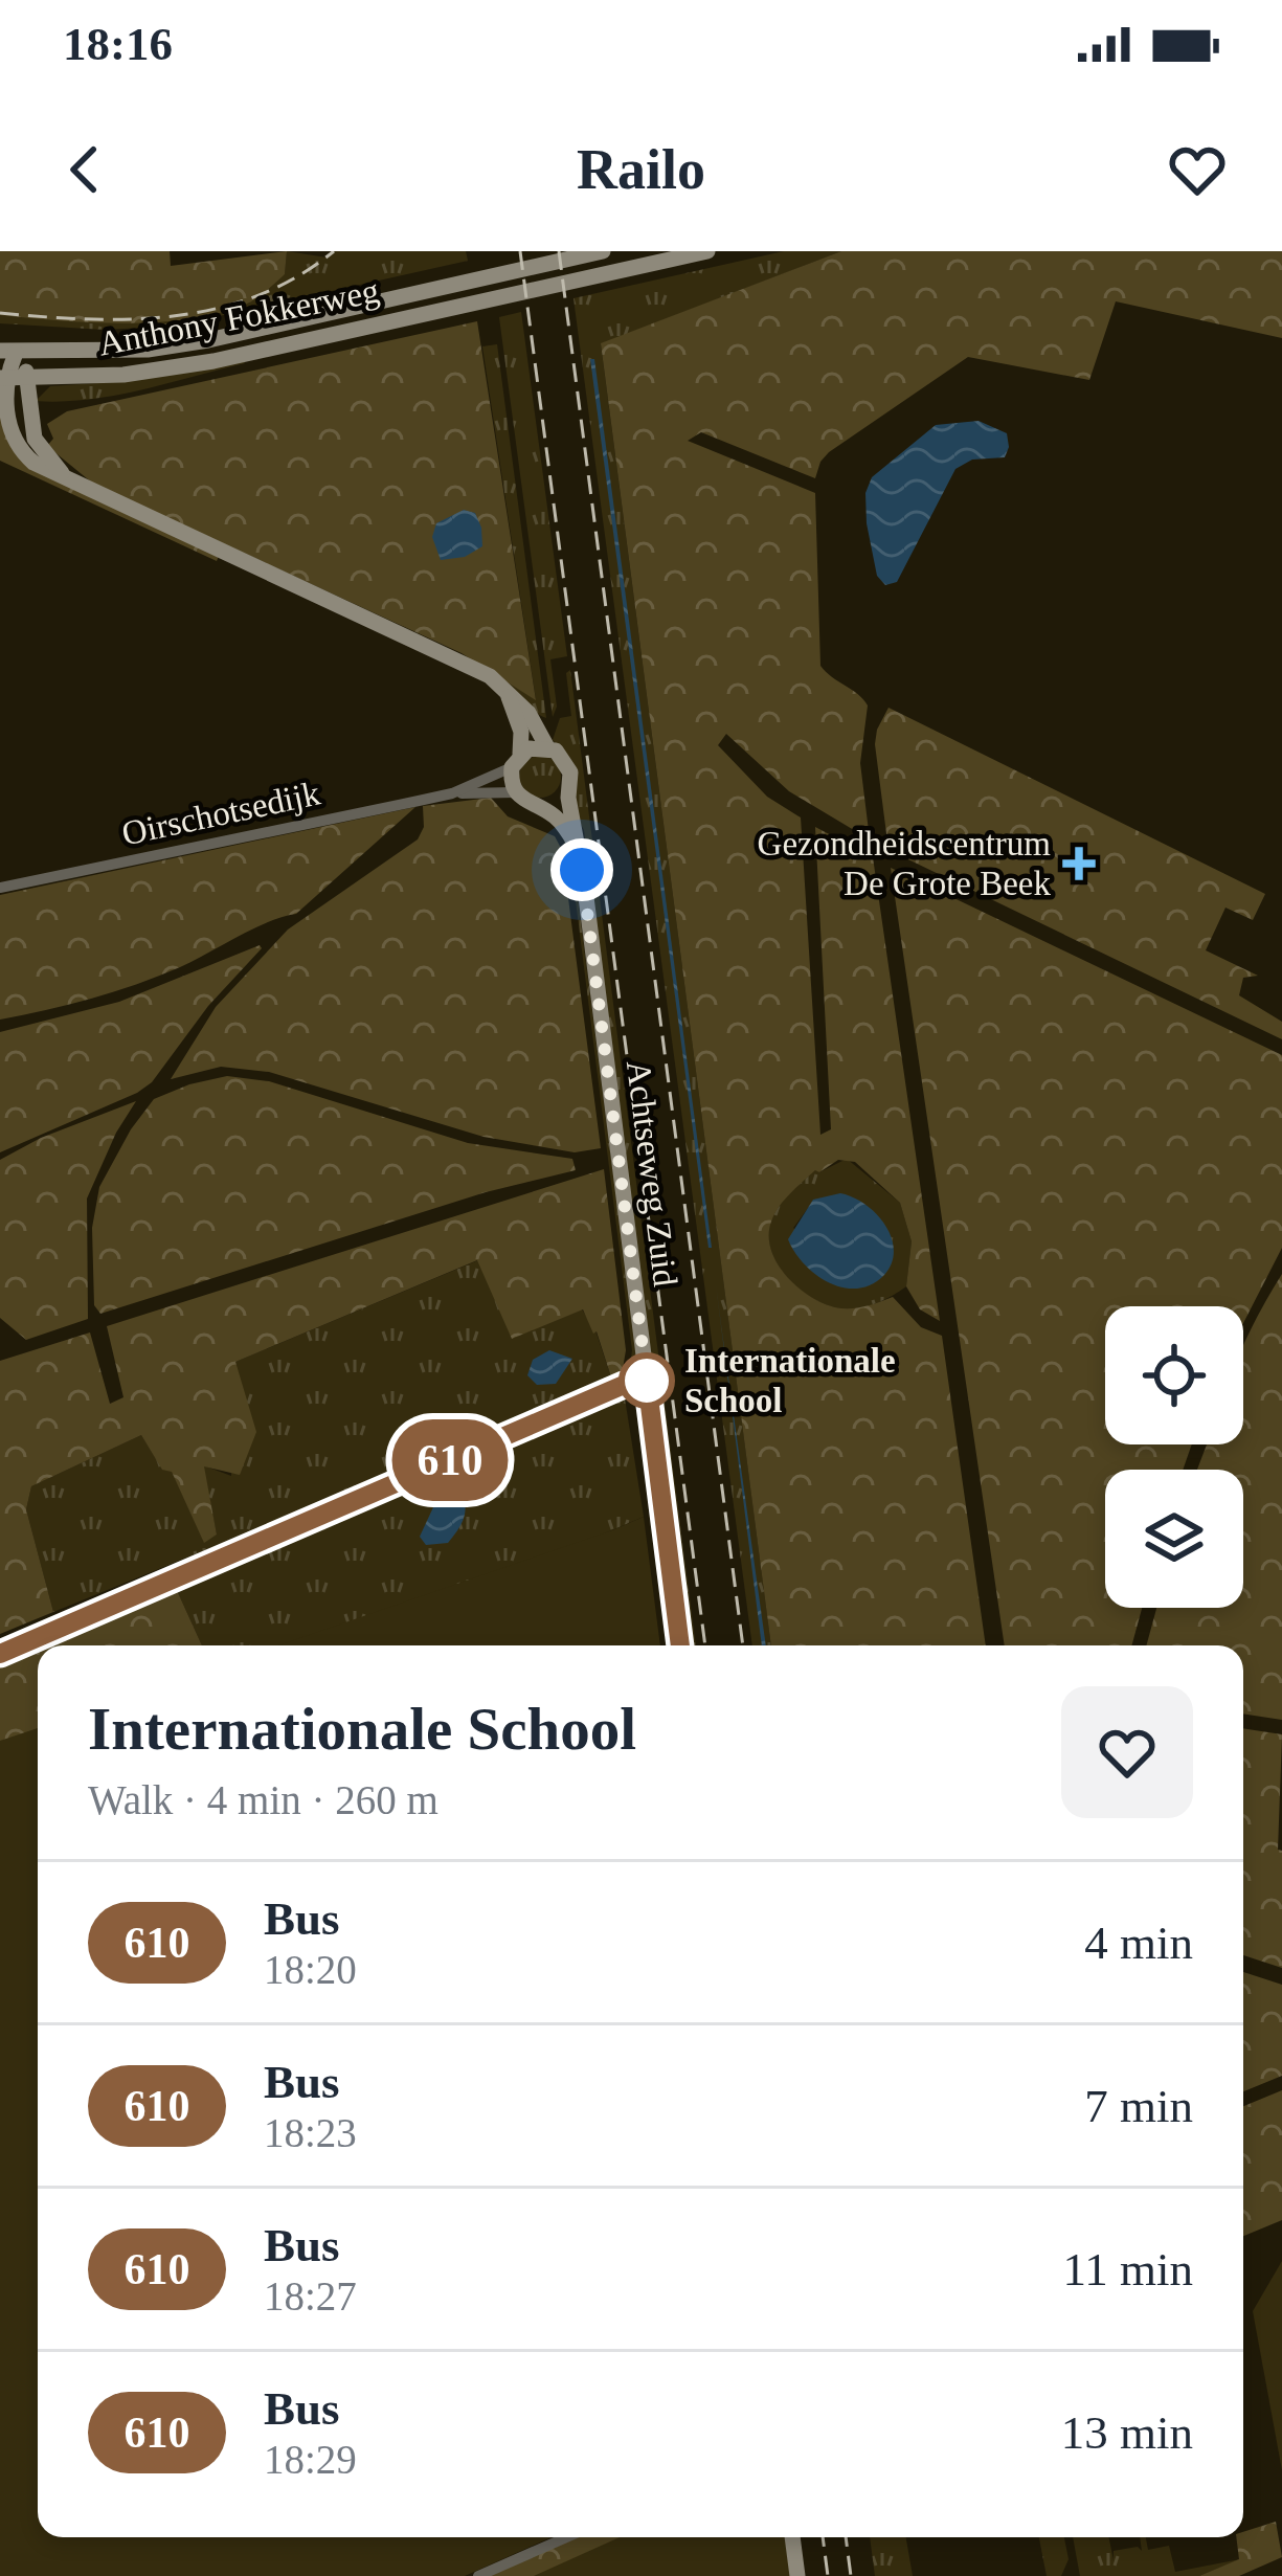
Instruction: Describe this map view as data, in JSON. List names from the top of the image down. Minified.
{"streets":{"street":["Anthony Fokkerweg","Oirschotsedijk","Achtseweg Zuid"]},"crossings":[["Oirschotsedijk","Achtseweg Zuid"]],"places":{"health":["Gezondheidscentrum De Grote Beek"],"other":["Internationale School"]},"lines":["bus line 610"],"page":{"status":"18:16","header":"Railo","on_map":"610","heading":["Internationale School","Walk · 4 min · 260 m"],"list":[{"mark":"610","name":"Bus","note":"18:20","value":"4 min"},{"mark":"610","name":"Bus","note":"18:23","value":"7 min"},{"mark":"610","name":"Bus","note":"18:27","value":"11 min"},{"mark":"610","name":"Bus","note":"18:29","value":"13 min"}]}}
